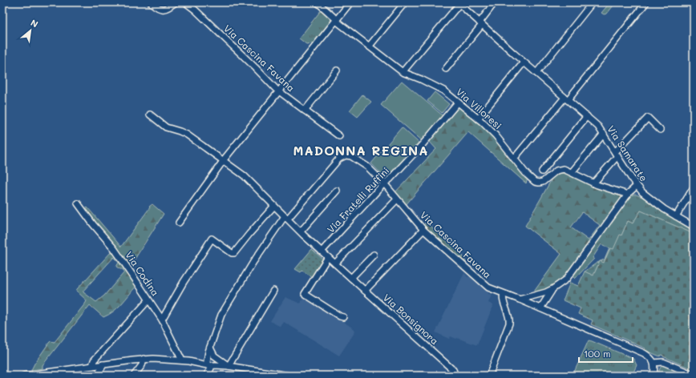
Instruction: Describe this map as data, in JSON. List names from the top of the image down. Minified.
{"streets":{"street":["Via Cascina Favana","Via Villoresi","Via Samarate","Via Fratelli Ruffini","Via Codina","Via Bonsignora"]},"crossings":[["Via Cascina Favana","Via Fratelli Ruffini"],["Via Cascina Favana","Via Bonsignora"],["Via Villoresi","Via Fratelli Ruffini"],["Via Fratelli Ruffini","Via Bonsignora"]],"districts":["MADONNA REGINA"],"scale_bar":"100 m","north":"top right"}
